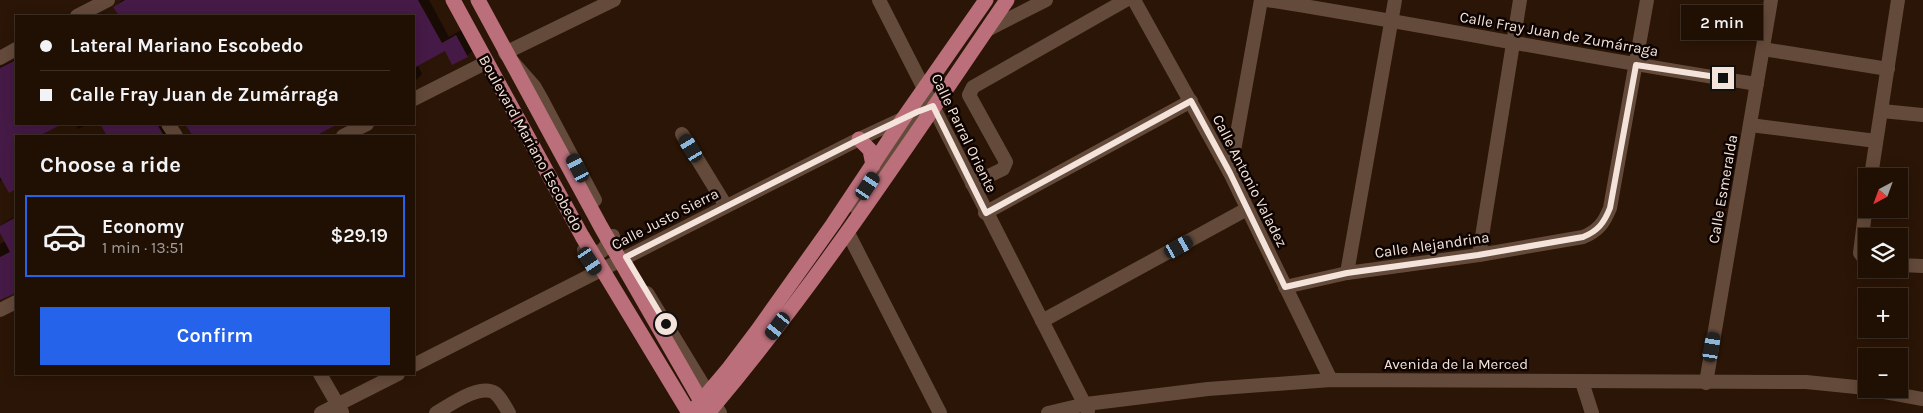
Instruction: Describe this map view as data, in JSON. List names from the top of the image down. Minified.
{"streets":{"main road":["Boulevard Mariano Escobedo"],"street":["Calle Fray Juan de Zumárraga","Calle Parral Oriente","Calle Antonio Valadez","Calle Esmeralda","Calle Justo Sierra","Calle Alejandrina","Avenida de la Merced"]},"crossings":[["Calle Fray Juan de Zumárraga","Calle Esmeralda"],["Calle Fray Juan de Zumárraga","Calle Alejandrina"],["Calle Parral Oriente","Calle Justo Sierra"],["Calle Parral Oriente","Avenida de la Merced"],["Calle Antonio Valadez","Calle Alejandrina"],["Calle Antonio Valadez","Avenida de la Merced"],["Calle Esmeralda","Avenida de la Merced"]],"north":"bottom left","page":{"bubble":"2 min","banner":["Lateral Mariano Escobedo","Calle Fray Juan de Zumárraga"],"heading":"Choose a ride","map_buttons":["+","−"],"list":[{"name":"Economy","note":"1 min · 13:51","value":"$29.19"}],"buttons":"Confirm"}}
